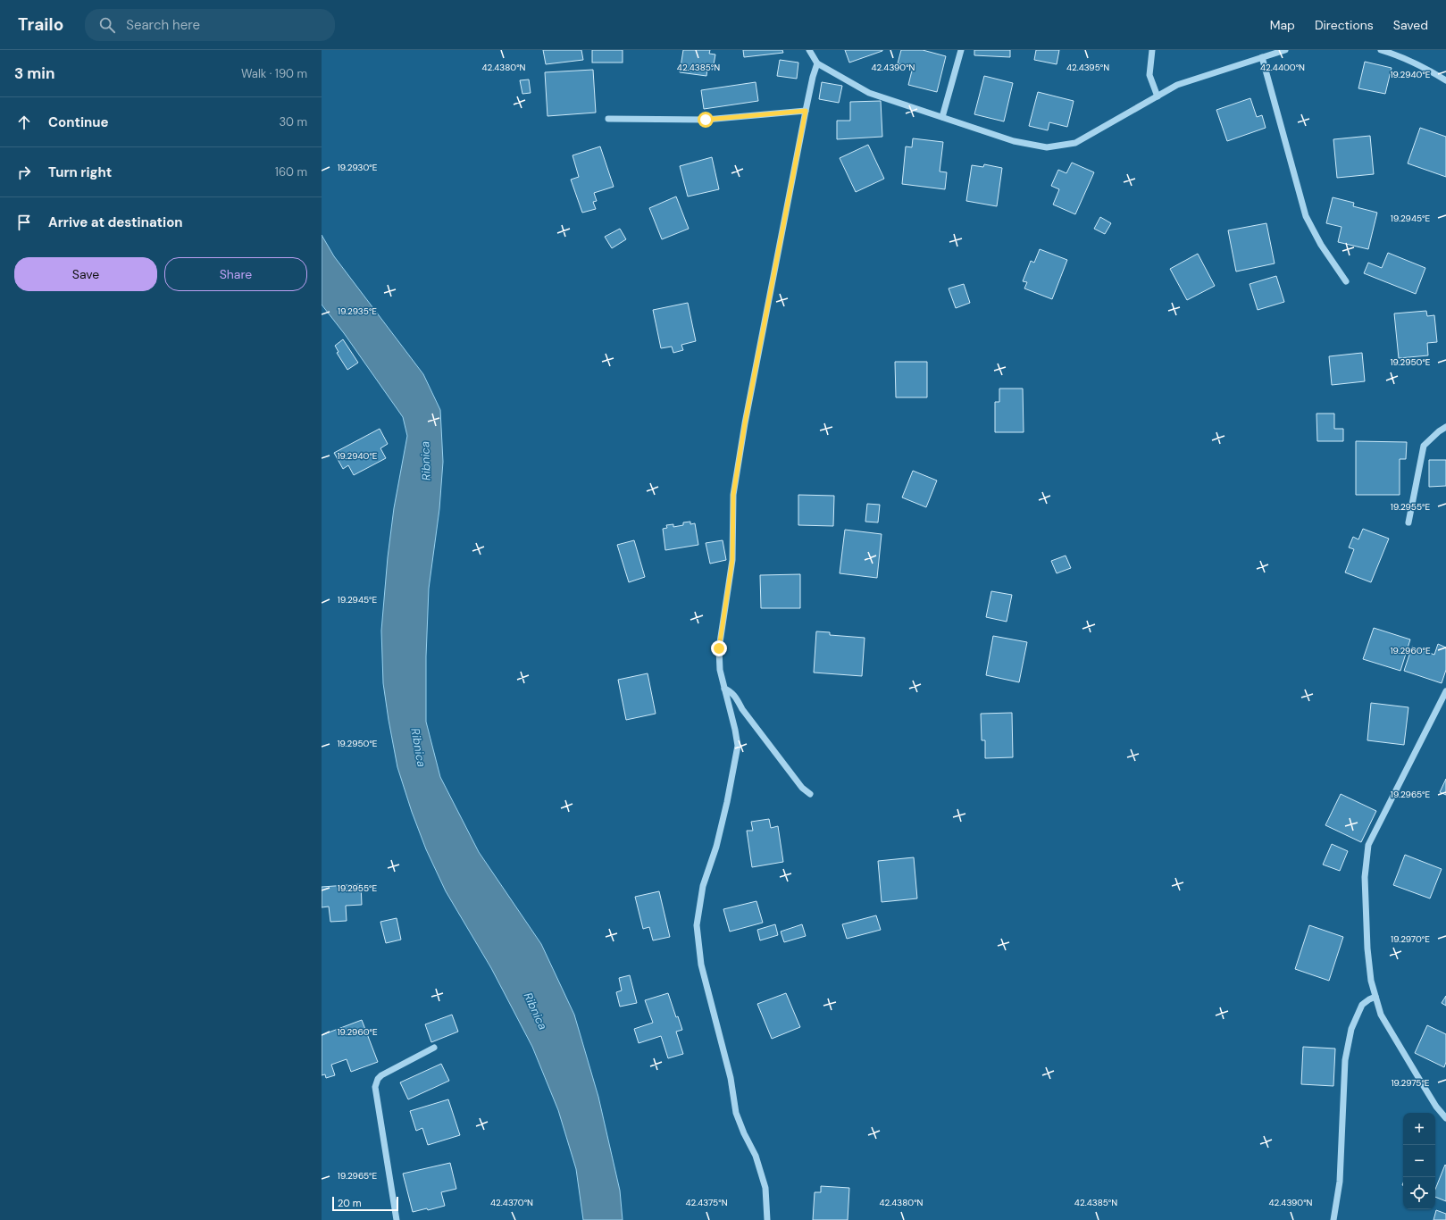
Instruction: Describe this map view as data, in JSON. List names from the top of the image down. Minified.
{"water":["Ribnica"],"scale_bar":"20 m","page":{"header":"Trailo","search":"Search here","nav":["Map","Directions","Saved"],"heading":["3 min","Walk · 190 m"],"list":[["Continue","30 m"],["Turn right","160 m"],"Arrive at destination"],"buttons":["Save","Share"],"map_buttons":["+","−"],"scale":"20 m"},"coordinates":["42.4380°N","42.4395°N","42.4400°N","42.4385°N","42.4390°N","19.2940°E","19.2930°E","19.2945°E","19.2935°E","19.2950°E","19.2955°E","19.2960°E","19.2965°E","19.2970°E","19.2975°E","42.4370°N","42.4375°N"]}
